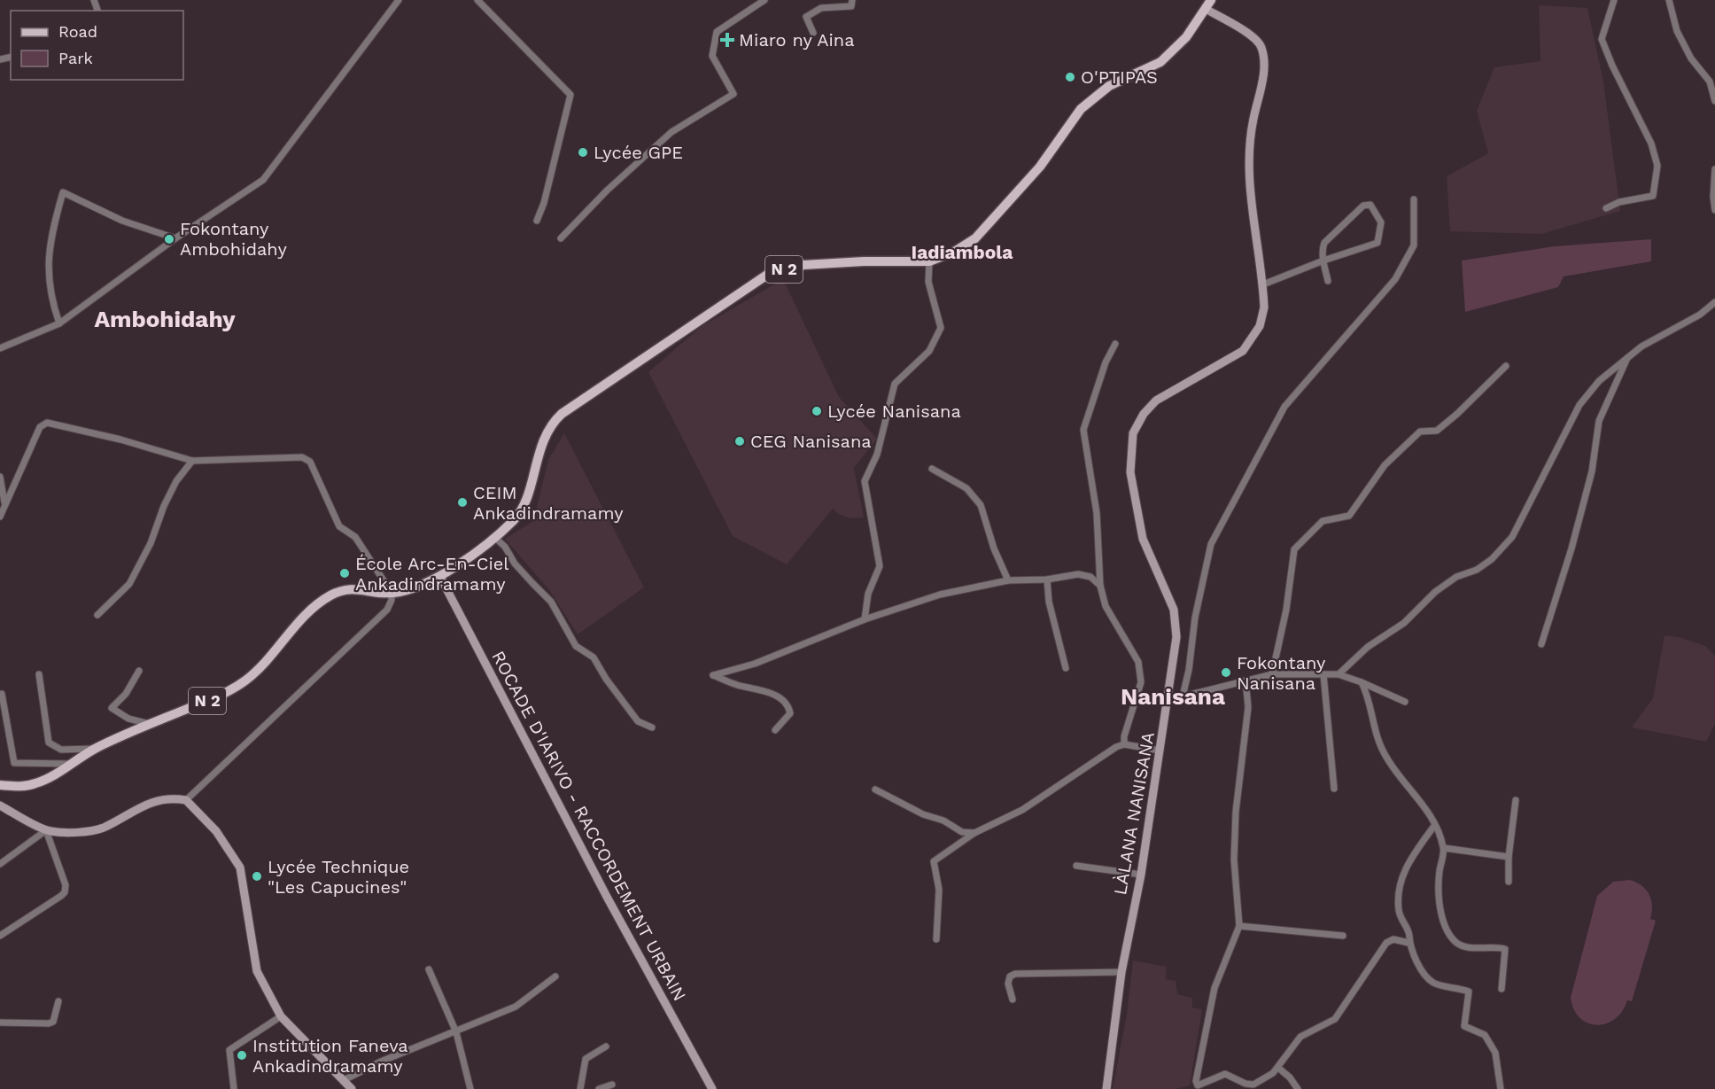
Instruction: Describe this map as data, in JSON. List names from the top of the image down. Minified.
{"streets":{"main road":["N 2"],"street":["LÀLANA NANISANA","ROCADE D'IARIVO - RACCORDEMENT URBAIN"]},"crossings":[["N 2","LÀLANA NANISANA"],["N 2","ROCADE D'IARIVO - RACCORDEMENT URBAIN"]],"districts":["Iadiambola","Ambohidahy","Nanisana"],"places":{"health":["Miaro ny Aina"],"other":["O'PTIPAS","Lycée GPE","Fokontany Ambohidahy","Lycée Nanisana","CEG Nanisana","CEIM Ankadindramamy","École Arc-En-Ciel Ankadindramamy","Fokontany Nanisana","Lycée Technique \"Les Capucines\"","Institution Faneva Ankadindramamy"]},"legend":["Road","Park"]}
